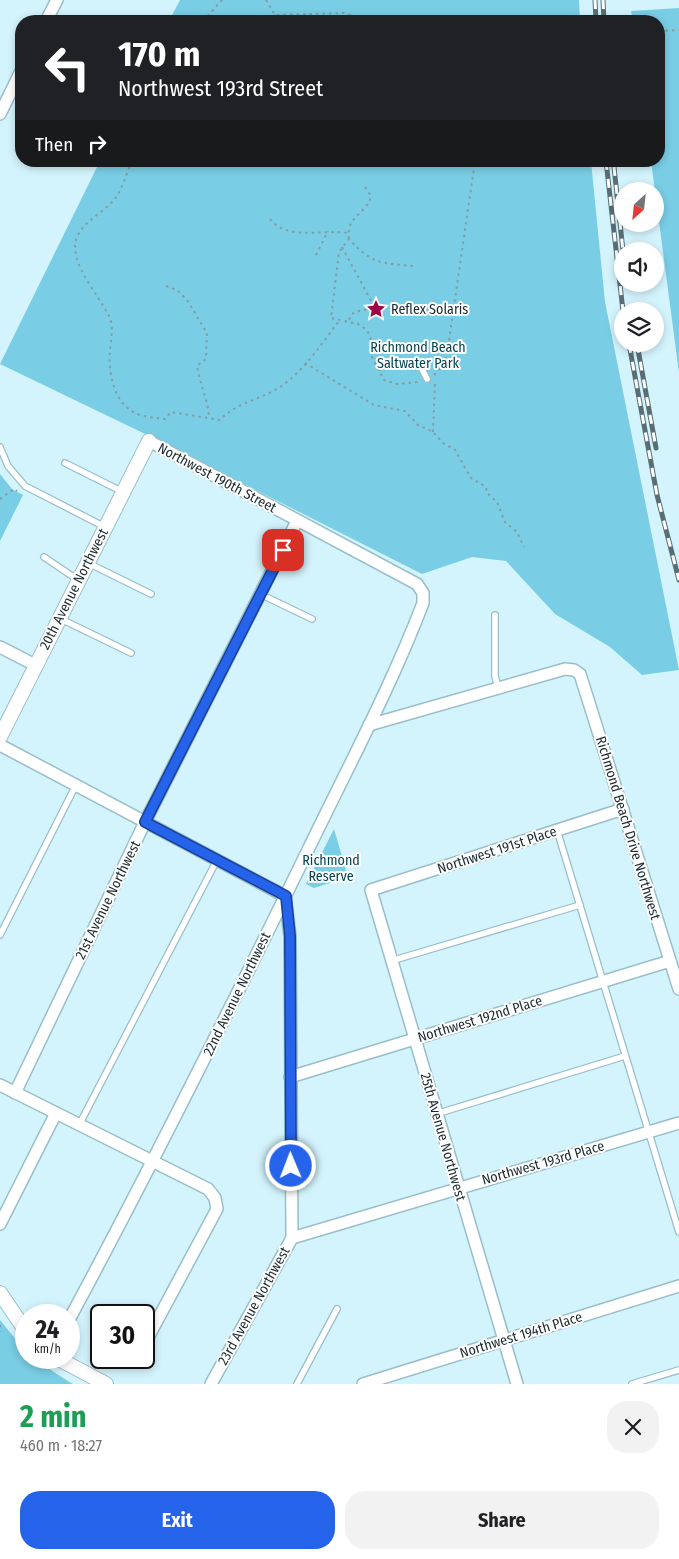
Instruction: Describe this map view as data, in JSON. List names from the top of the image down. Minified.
{"streets":{"street":["Northwest 190th Street","20th Avenue Northwest","Richmond Beach Drive Northwest","Northwest 191st Place","21st Avenue Northwest","22nd Avenue Northwest","Northwest 192nd Place","25th Avenue Northwest","Northwest 193rd Place","23rd Avenue Northwest","Northwest 194th Place"]},"crossings":[["Northwest 190th Street","20th Avenue Northwest"],["Northwest 190th Street","21st Avenue Northwest"],["Northwest 190th Street","22nd Avenue Northwest"],["Richmond Beach Drive Northwest","Northwest 191st Place"],["Richmond Beach Drive Northwest","Northwest 192nd Place"],["Northwest 191st Place","25th Avenue Northwest"],["22nd Avenue Northwest","23rd Avenue Northwest"],["Northwest 192nd Place","25th Avenue Northwest"],["Northwest 192nd Place","23rd Avenue Northwest"],["25th Avenue Northwest","Northwest 193rd Place"],["25th Avenue Northwest","Northwest 194th Place"],["Northwest 193rd Place","23rd Avenue Northwest"]],"parks":["Richmond Beach Saltwater Park","Richmond Reserve"],"places":{"place":["Reflex Solaris"]},"north":"bottom left","page":{"turn":["170 m","Northwest 193rd Street"],"then":"Then","speed":"24 km/h","limit":"30","heading":["2 min","460 m · 18:27"],"buttons":["Exit","Share"]}}
